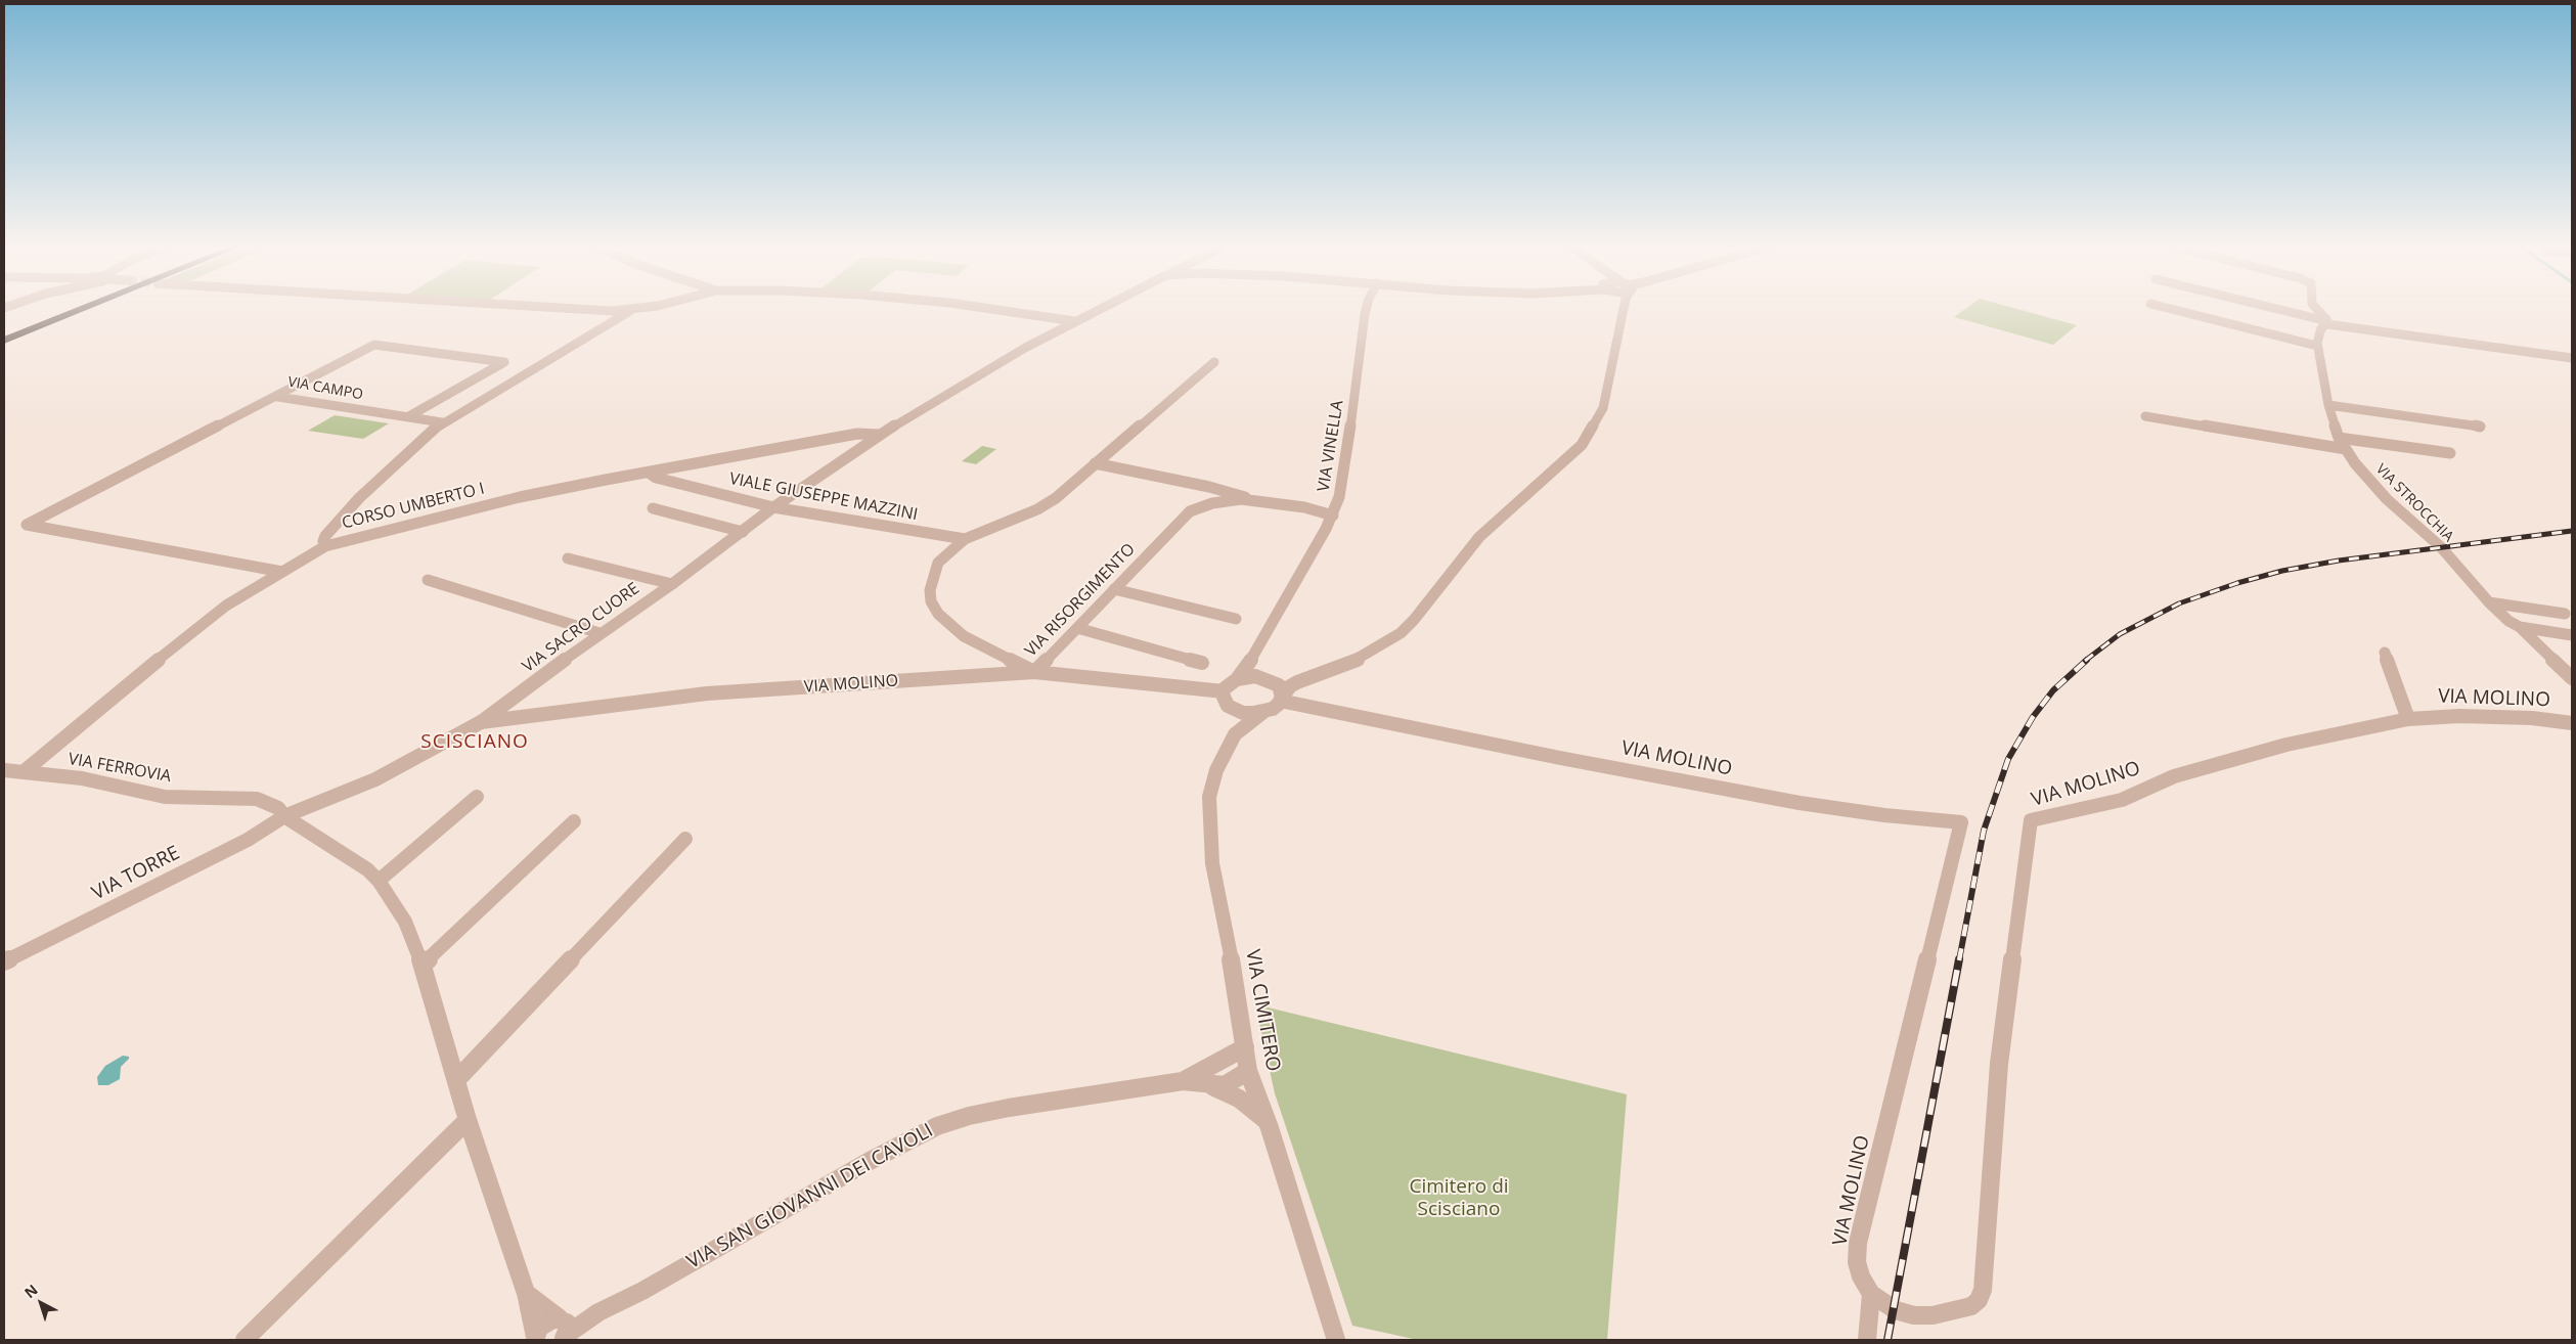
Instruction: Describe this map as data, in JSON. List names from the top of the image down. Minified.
{"streets":{"street":["VIA CAMPO","VIA VINELLA","VIALE GIUSEPPE MAZZINI","VIA STROCCHIA","CORSO UMBERTO I","VIA RISORGIMENTO","VIA SACRO CUORE","VIA MOLINO","VIA FERROVIA","VIA TORRE","VIA CIMITERO","VIA SAN GIOVANNI DEI CAVOLI"]},"crossings":[["VIA VINELLA","VIA MOLINO"],["VIALE GIUSEPPE MAZZINI","CORSO UMBERTO I"],["VIALE GIUSEPPE MAZZINI","VIA RISORGIMENTO"],["VIALE GIUSEPPE MAZZINI","VIA SACRO CUORE"],["CORSO UMBERTO I","VIA SACRO CUORE"],["CORSO UMBERTO I","VIA FERROVIA"],["VIA RISORGIMENTO","VIA MOLINO"],["VIA SACRO CUORE","VIA MOLINO"],["VIA SACRO CUORE","VIA FERROVIA"],["VIA SACRO CUORE","VIA TORRE"],["VIA SACRO CUORE","VIA SAN GIOVANNI DEI CAVOLI"],["VIA FERROVIA","VIA TORRE"],["VIA FERROVIA","VIA SAN GIOVANNI DEI CAVOLI"],["VIA TORRE","VIA SAN GIOVANNI DEI CAVOLI"],["VIA CIMITERO","VIA SAN GIOVANNI DEI CAVOLI"]],"districts":["SCISCIANO"],"parks":["Cimitero di Scisciano"],"north":"top left"}
